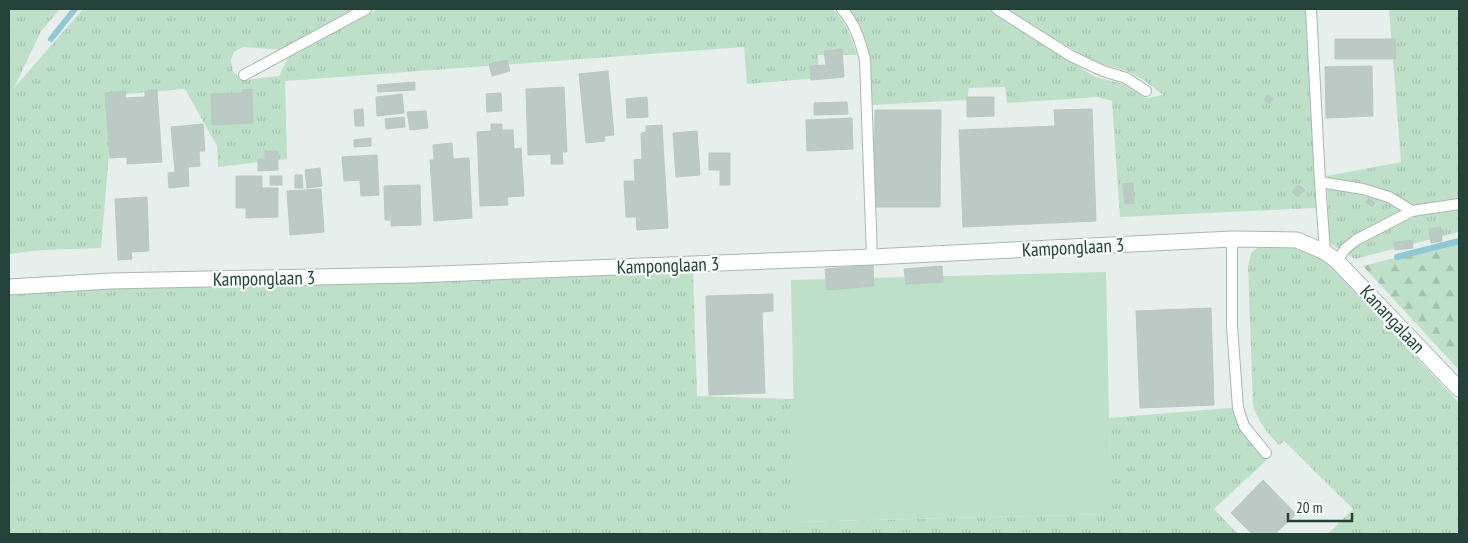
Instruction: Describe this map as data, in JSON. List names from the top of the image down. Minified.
{"streets":{"street":["Kamponglaan 3","Kanangalaan"]},"crossings":[["Kamponglaan 3","Kanangalaan"]],"scale_bar":"20 m"}
